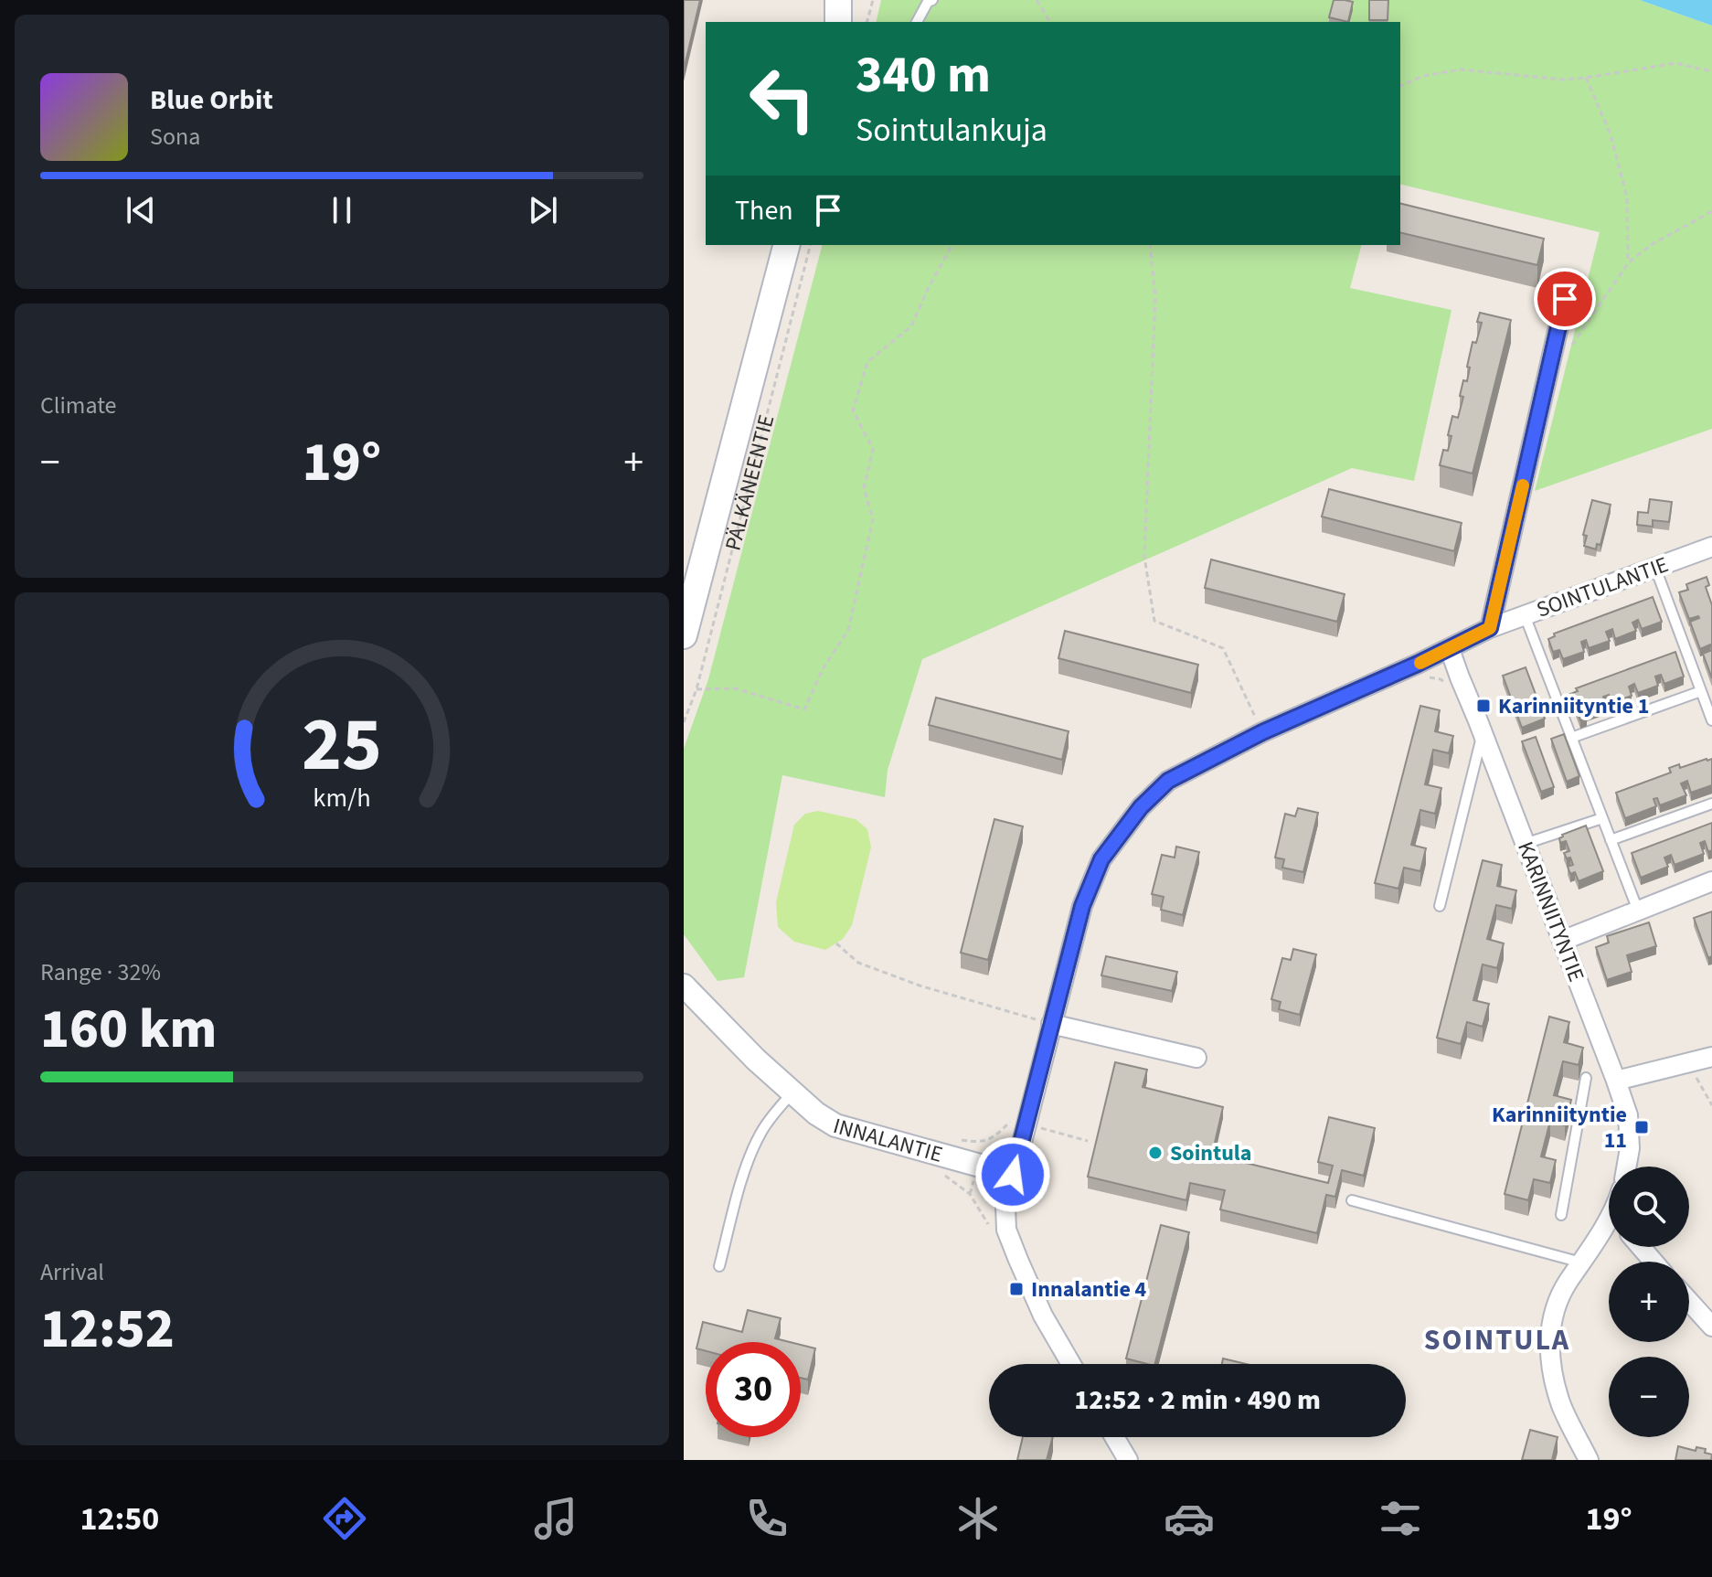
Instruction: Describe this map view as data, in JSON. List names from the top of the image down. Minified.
{"streets":{"main road":["PÄLKÄNEENTIE"],"street":["SOINTULANTIE","KARINNIITYNTIE","INNALANTIE"]},"crossings":[["SOINTULANTIE","KARINNIITYNTIE"],["SOINTULANTIE","INNALANTIE"]],"districts":["SOINTULA"],"places":{"transit":["Karinniityntie 1","Karinniityntie 11","Innalantie 4"],"other":["Sointula"]},"page":{"turn":["340 m","Sointulankuja"],"song":["Blue Orbit","Sona"],"then":"Then","tile":["Climate",["Range · 32%","160 km"],["Arrival","12:52"]],"heat":["−","19°","+"],"map_buttons":["+","−"],"limit":"30","trip":"12:52 · 2 min · 490 m","tabs":["12:50","19°"],"gauge":["25","km/h"]}}
